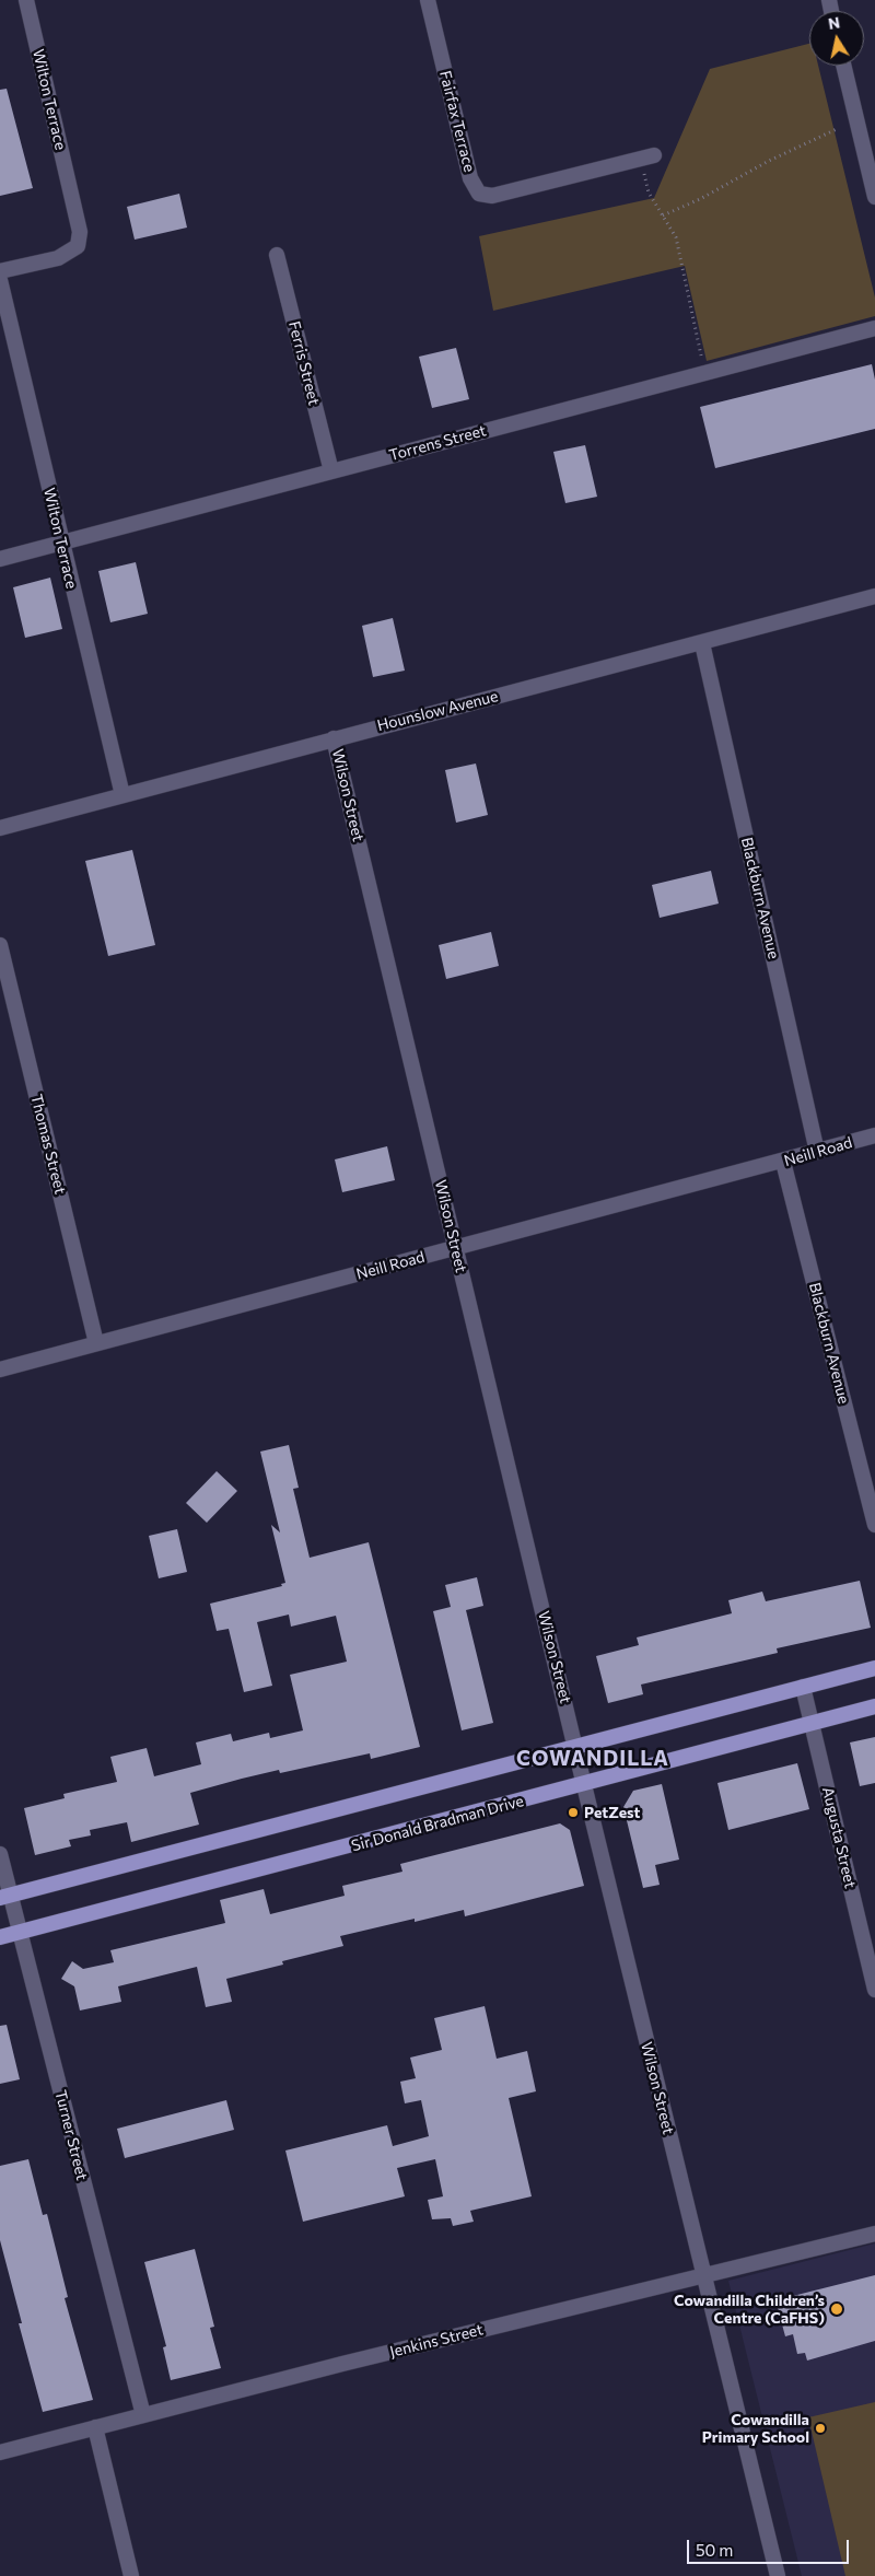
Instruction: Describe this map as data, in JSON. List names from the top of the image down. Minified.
{"streets":{"main road":["Sir Donald Bradman Drive"],"street":["Wilton Terrace","Fairfax Terrace","Ferris Street","Torrens Street","Hounslow Avenue","Wilson Street","Blackburn Avenue","Thomas Street","Neill Road","Augusta Street","Turner Street","Jenkins Street"]},"crossings":[["Wilton Terrace","Torrens Street"],["Wilton Terrace","Hounslow Avenue"],["Ferris Street","Torrens Street"],["Hounslow Avenue","Wilson Street"],["Hounslow Avenue","Blackburn Avenue"],["Wilson Street","Neill Road"],["Wilson Street","Sir Donald Bradman Drive"],["Wilson Street","Jenkins Street"],["Blackburn Avenue","Neill Road"],["Thomas Street","Neill Road"],["Sir Donald Bradman Drive","Augusta Street"],["Sir Donald Bradman Drive","Turner Street"],["Turner Street","Jenkins Street"]],"districts":["COWANDILLA"],"places":["PetZest","Cowandilla Children’s Centre (CaFHS)","Cowandilla Primary School"],"scale_bar":"50 m","north":"top"}
